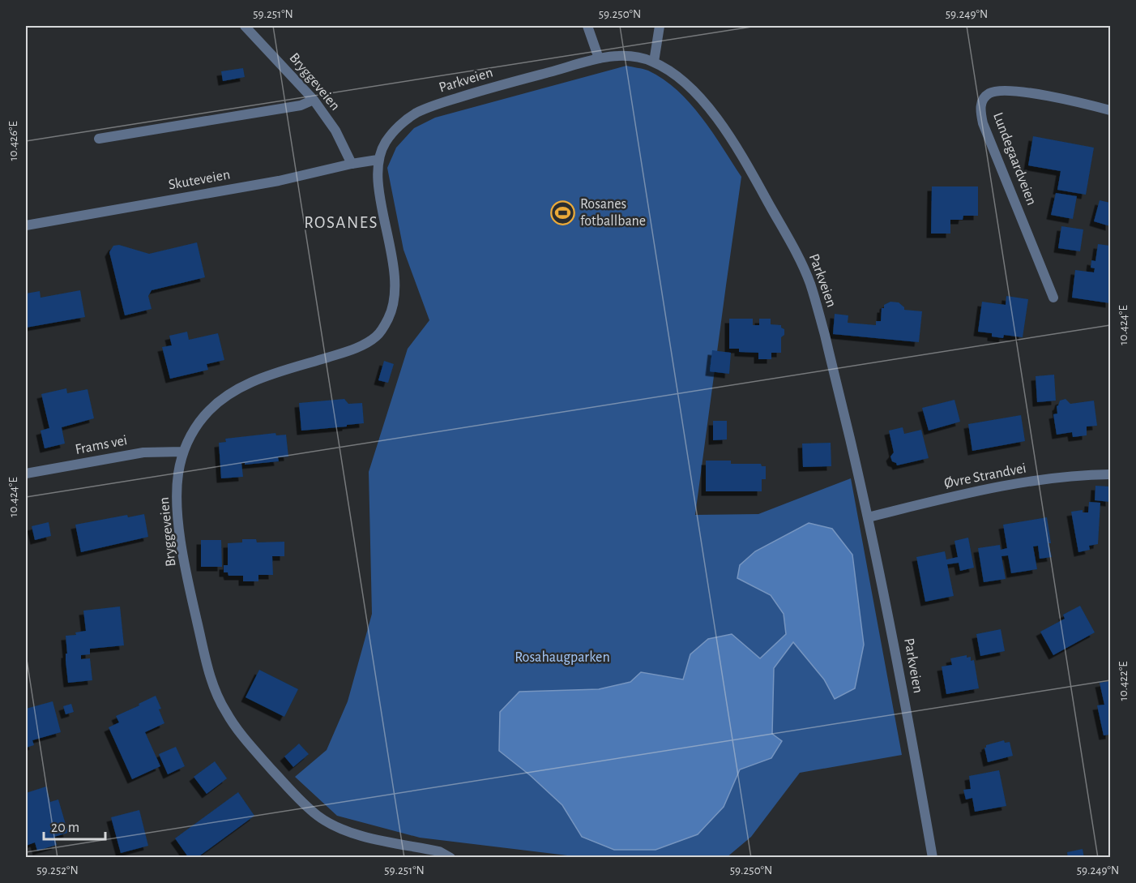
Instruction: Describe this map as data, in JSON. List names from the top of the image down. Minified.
{"streets":{"street":["Parkveien","Bryggeveien","Lundegaardveien","Skuteveien","Frams vei","Øvre Strandvei"]},"crossings":[["Parkveien","Bryggeveien"],["Parkveien","Skuteveien"],["Parkveien","Øvre Strandvei"],["Bryggeveien","Skuteveien"],["Bryggeveien","Frams vei"]],"districts":["ROSANES"],"parks":["Rosahaugparken"],"places":{"sports":["Rosanes fotballbane"]},"scale_bar":"20 m","coordinates":["59.251°N","59.250°N","59.249°N","10.426°E","10.424°E","10.422°E","59.252°N"]}
